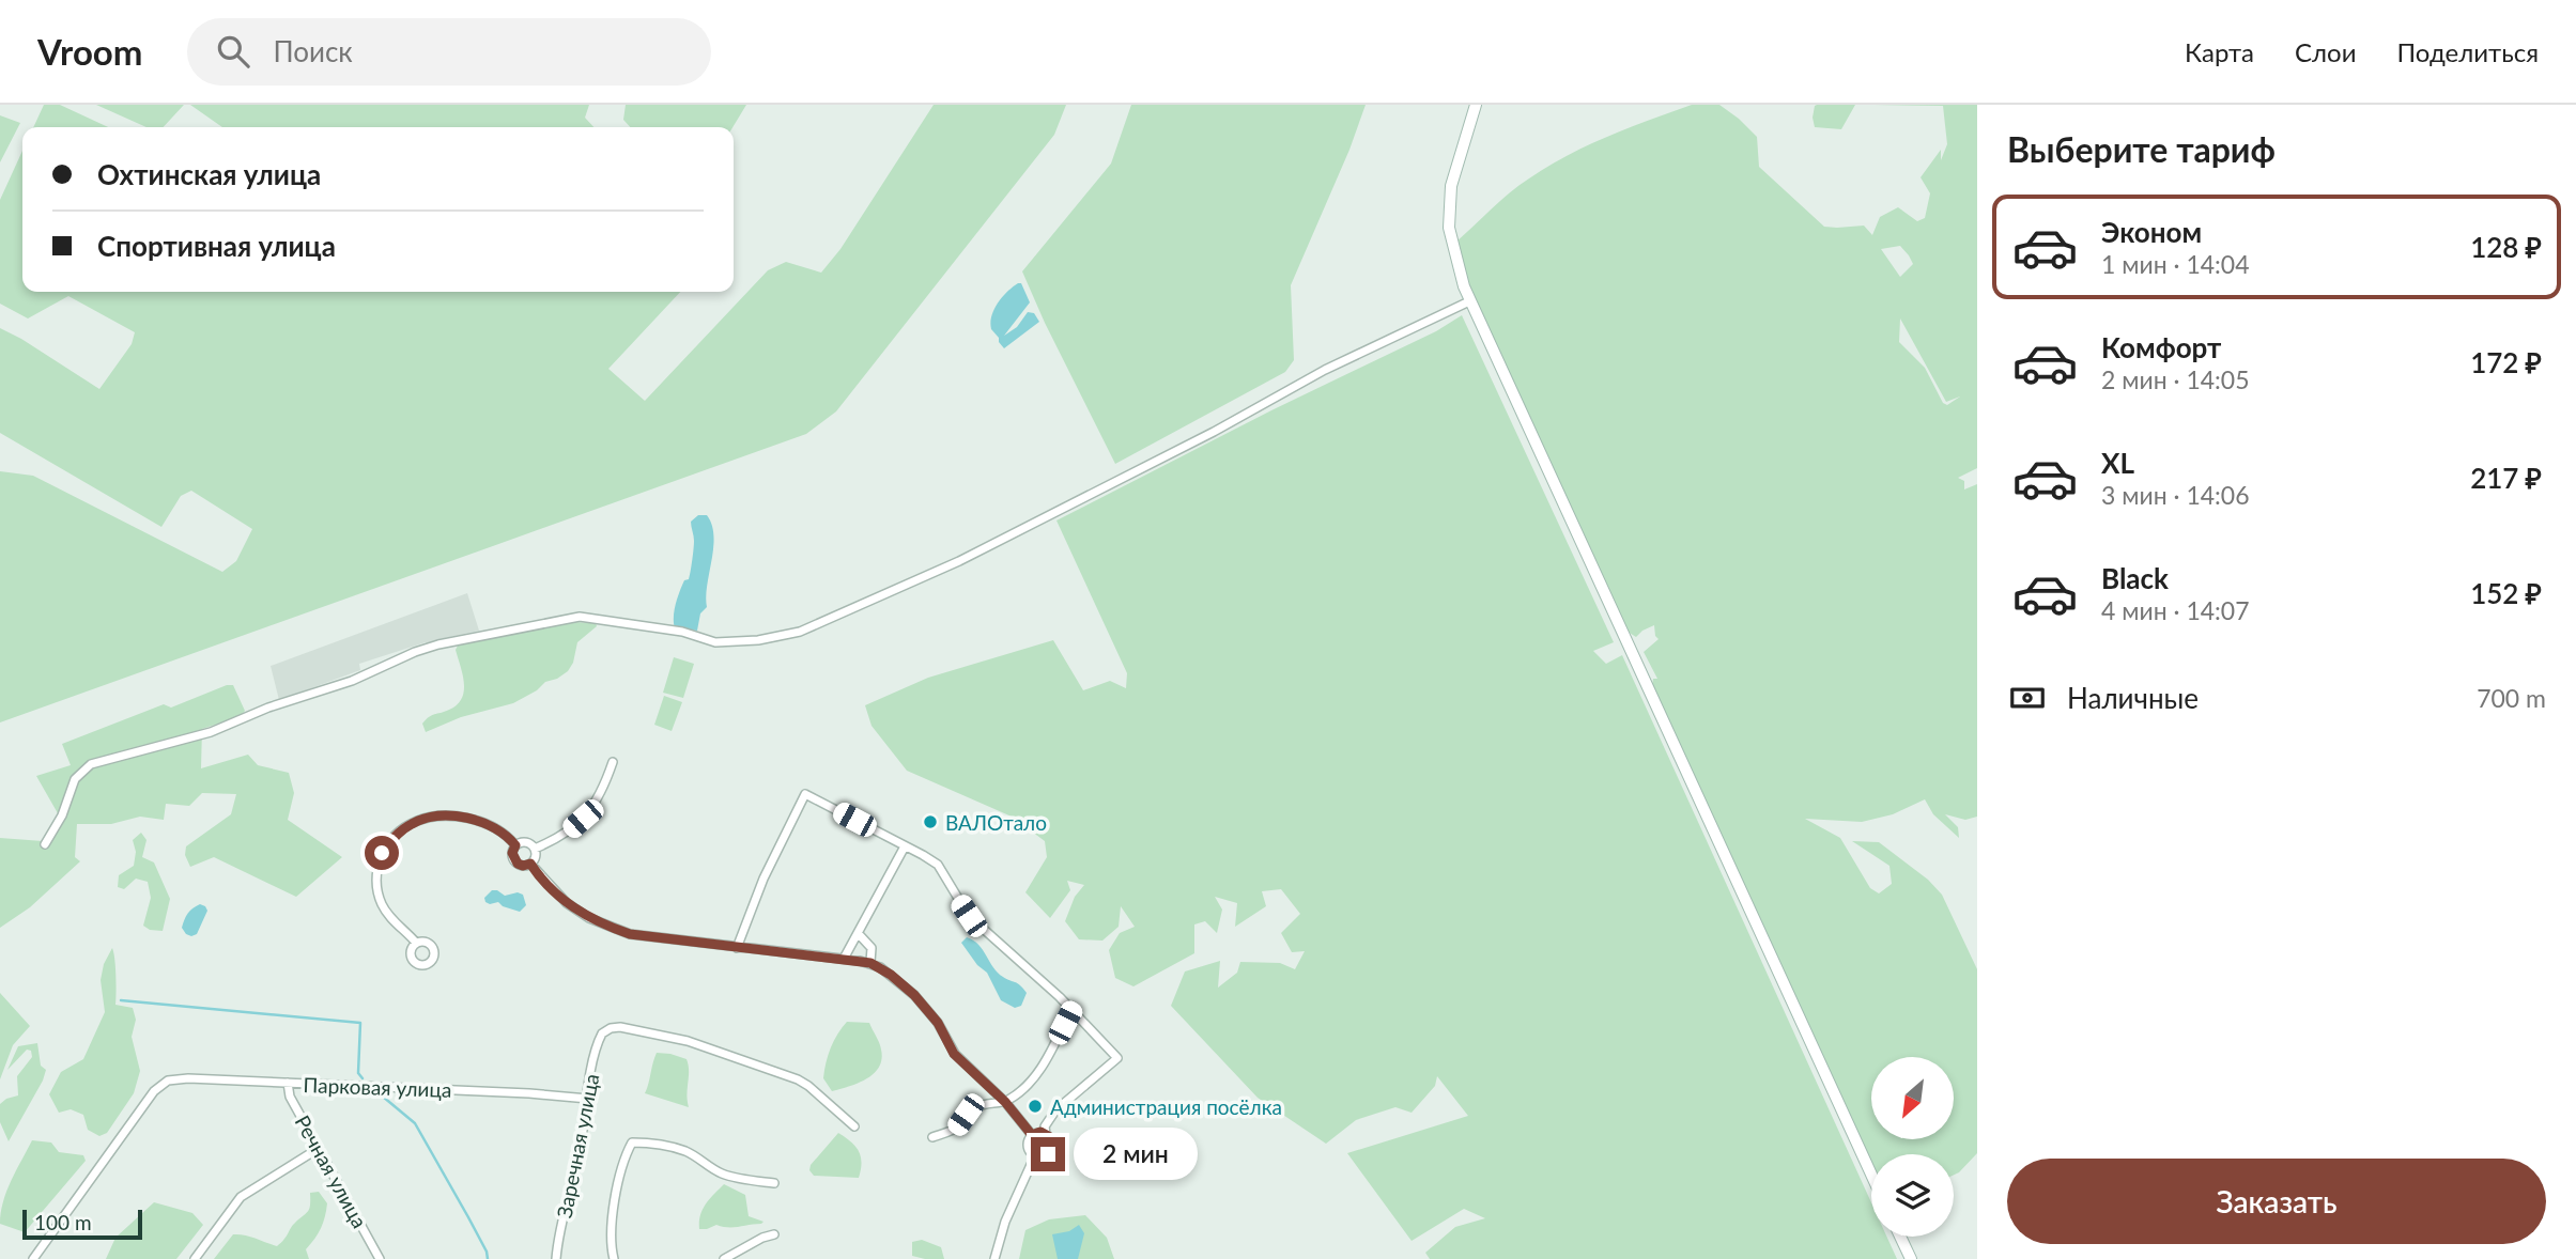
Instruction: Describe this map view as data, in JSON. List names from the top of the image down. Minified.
{"streets":{"street":["Парковая улица","Заречная улица","Речная улица"]},"crossings":[["Парковая улица","Заречная улица"],["Парковая улица","Речная улица"]],"places":["ВАЛОтало","Администрация посёлка"],"scale_bar":"100 m","north":"bottom left","page":{"header":"Vroom","search":"Поиск","nav":["Карта","Слои","Поделиться"],"heading":"Выберите тариф","banner":["Охтинская улица","Спортивная улица"],"list":[{"name":"Эконом","note":"1 мин · 14:04","value":"128 ₽"},{"name":"Комфорт","note":"2 мин · 14:05","value":"172 ₽"},{"name":"XL","note":"3 мин · 14:06","value":"217 ₽"},{"name":"Black","note":"4 мин · 14:07","value":"152 ₽"}],"pay":["Наличные","700 m"],"bubble":"2 мин","buttons":"Заказать","scale":"100 m"}}
